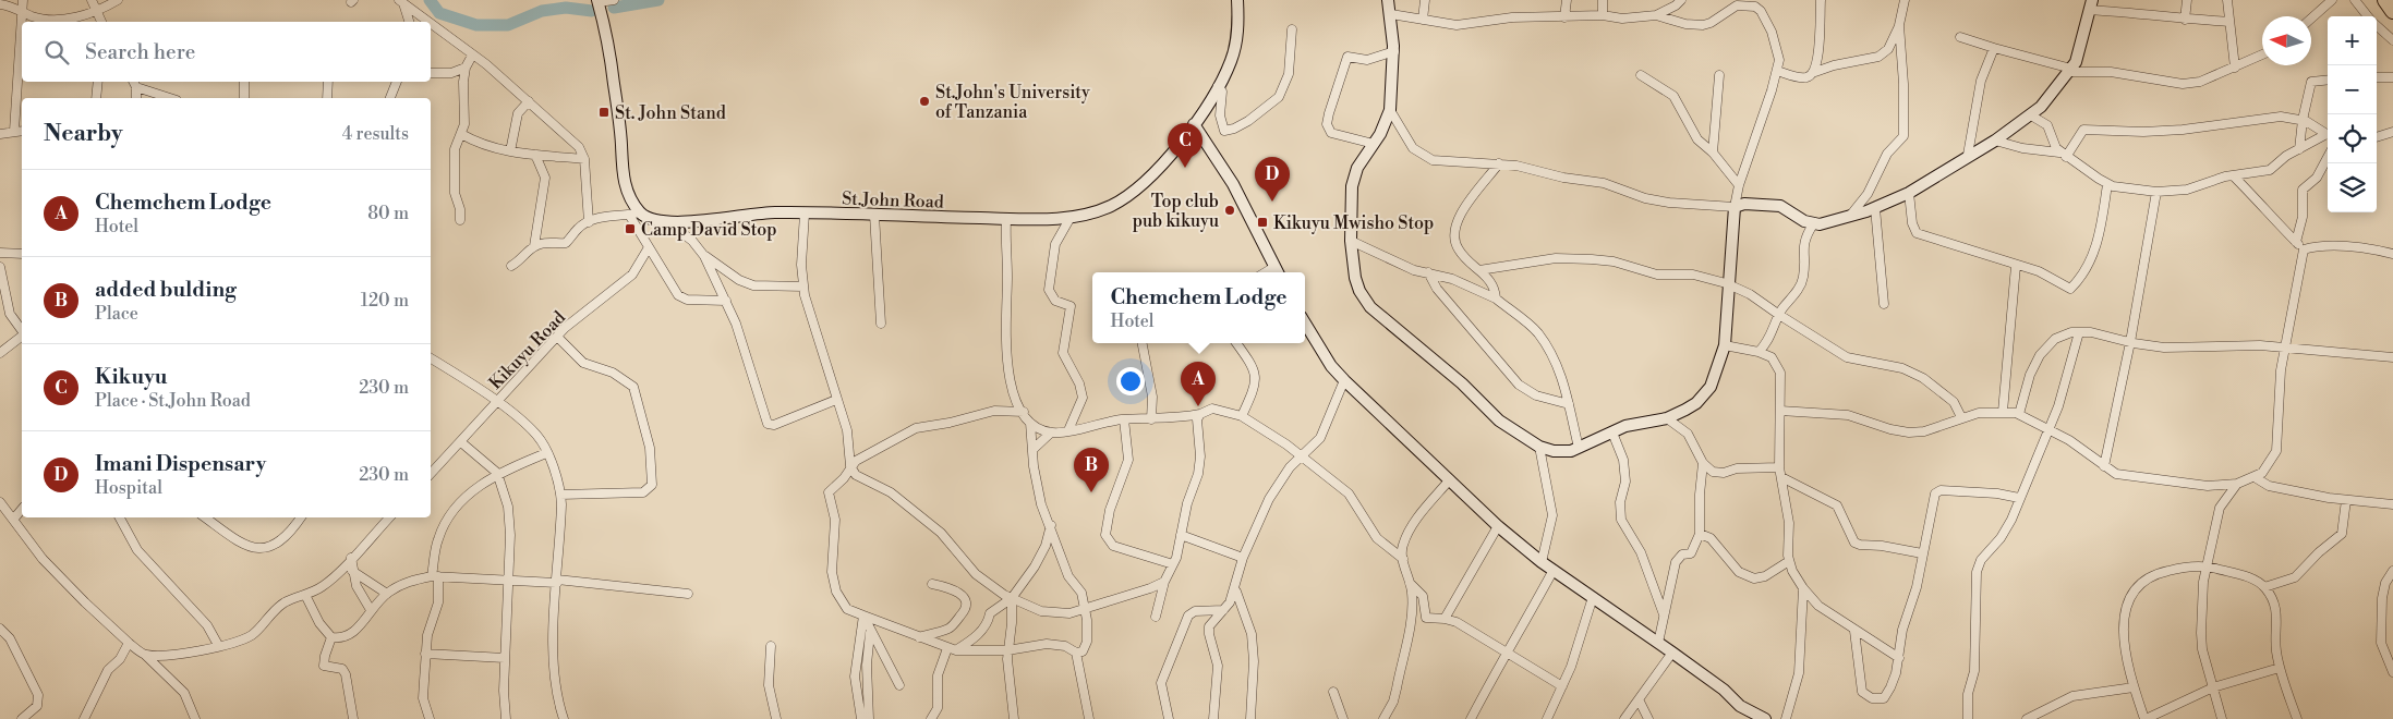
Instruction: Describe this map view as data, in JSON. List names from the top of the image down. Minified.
{"streets":{"street":["St.John Road","Kikuyu Road"]},"places":{"other":["St.John's University of Tanzania","Top club pub kikuyu"],"transit":["St. John Stand","Kikuyu Mwisho Stop","Camp David Stop"]},"north":"left","page":{"map_buttons":["+","−"],"search":"Search here","heading":["Nearby","4 results"],"pins":["C","D","A","B"],"list":[{"mark":"A","name":"Chemchem Lodge","note":"Hotel","value":"80 m"},{"mark":"B","name":"added bulding","note":"Place","value":"120 m"},{"mark":"C","name":"Kikuyu","note":"Place · St.John Road","value":"230 m"},{"mark":"D","name":"Imani Dispensary","note":"Hospital","value":"230 m"}],"popup":["Chemchem Lodge","Hotel"]}}
